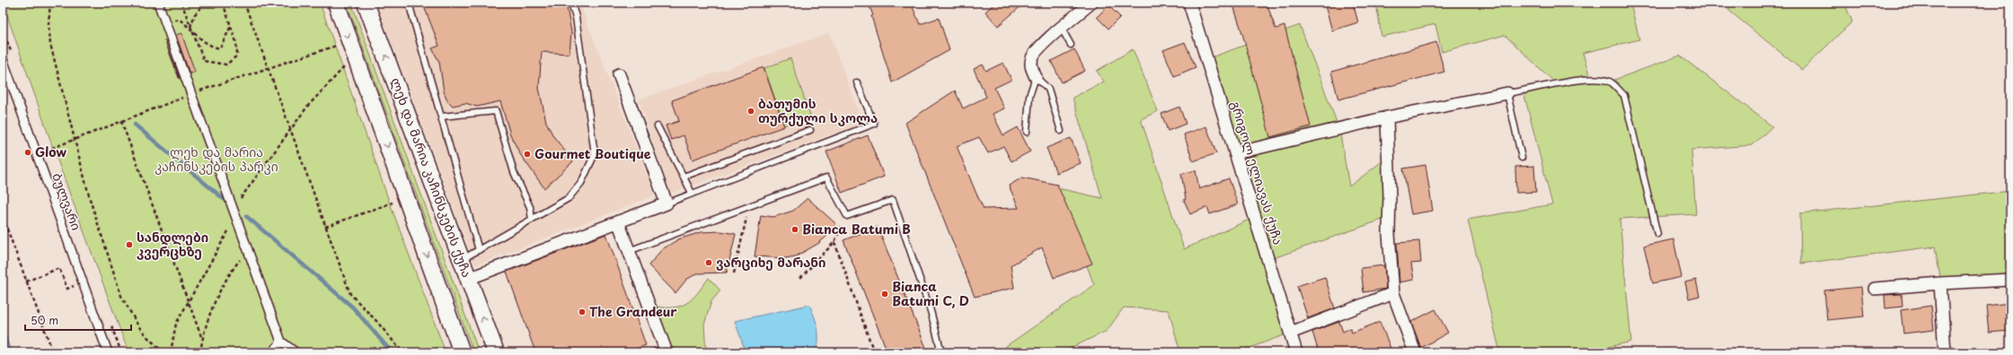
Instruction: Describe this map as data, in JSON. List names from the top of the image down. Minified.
{"streets":{"main road":["ლეხ და მარია კაჩინსკების ქუჩა"],"street":["გრიგოლ ელიავას ქუჩა","ბულვარი"]},"parks":["ლეხ და მარია კაჩინსკების პარკი"],"places":["ბათუმის თურქული სკოლა","Glow","Gourmet Boutique","Bianca Batumi B","სანდლები კვერცხზე","ვარციხე მარანი","Bianca Batumi C, D","The Grandeur"],"scale_bar":"50 m"}
